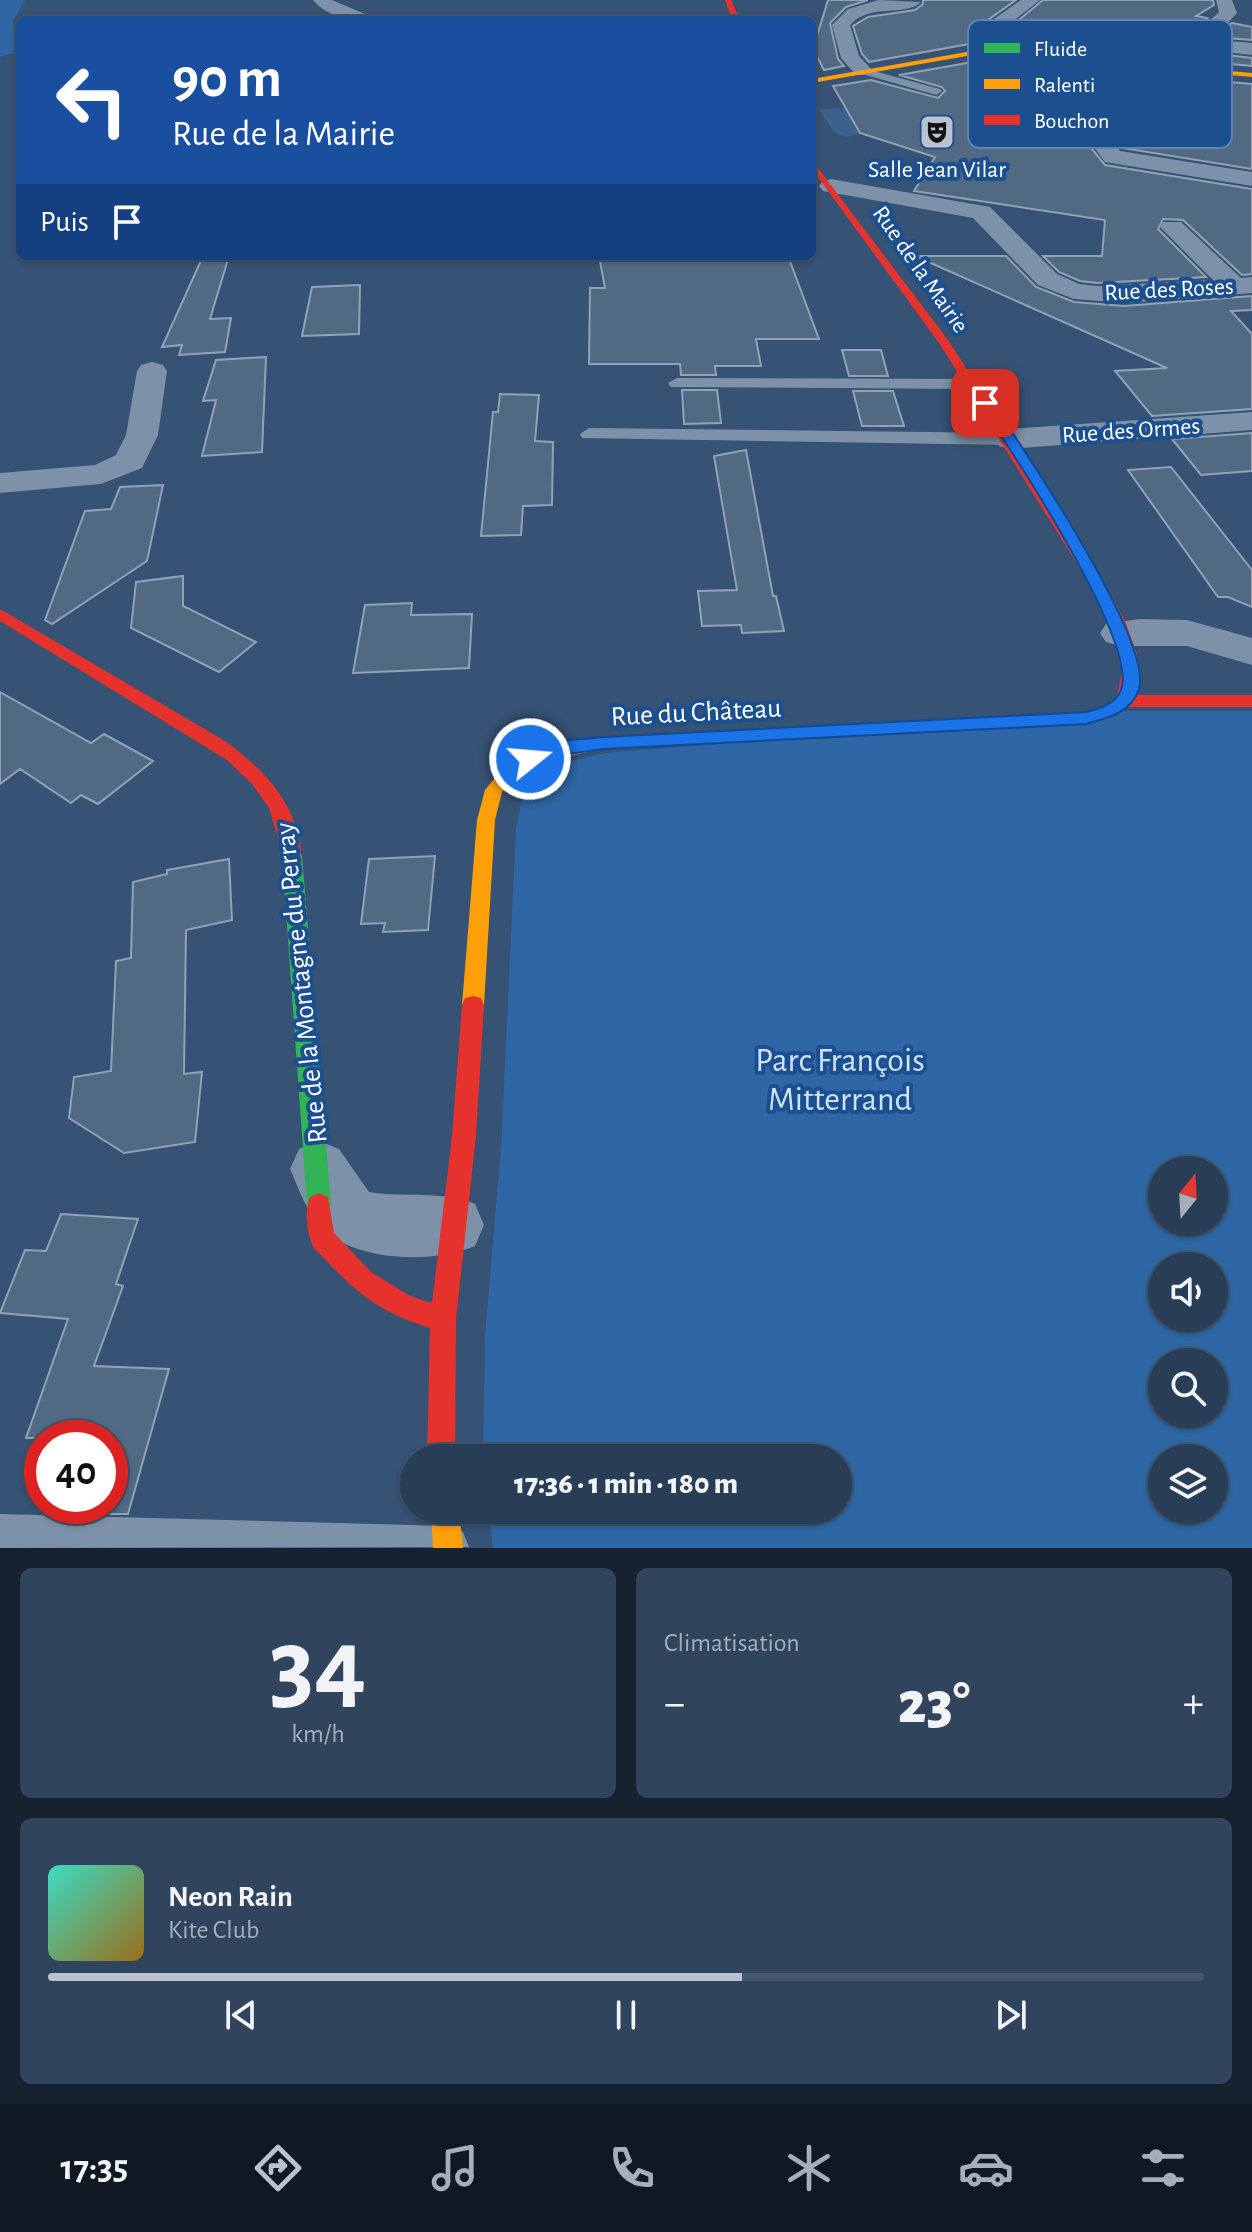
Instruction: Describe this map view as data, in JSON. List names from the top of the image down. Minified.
{"streets":{"street":["Rue de la Mairie","Rue des Roses","Rue des Ormes","Rue du Château","Rue de la Montagne du Perray"]},"crossings":[["Rue de la Mairie","Rue des Roses"],["Rue de la Mairie","Rue des Ormes"],["Rue de la Mairie","Rue du Château"],["Rue du Château","Rue de la Montagne du Perray"]],"parks":["Parc François Mitterrand"],"places":{"theatre":["Salle Jean Vilar"]},"legend":["Fluide","Ralenti","Bouchon"],"north":"top","page":{"turn":["90 m","Rue de la Mairie"],"then":"Puis","limit":"40","trip":"17:36 · 1 min · 180 m","tile":[["34","km/h"],"Climatisation"],"heat":["−","23°","+"],"song":["Neon Rain","Kite Club"],"tabs":"17:35"}}
